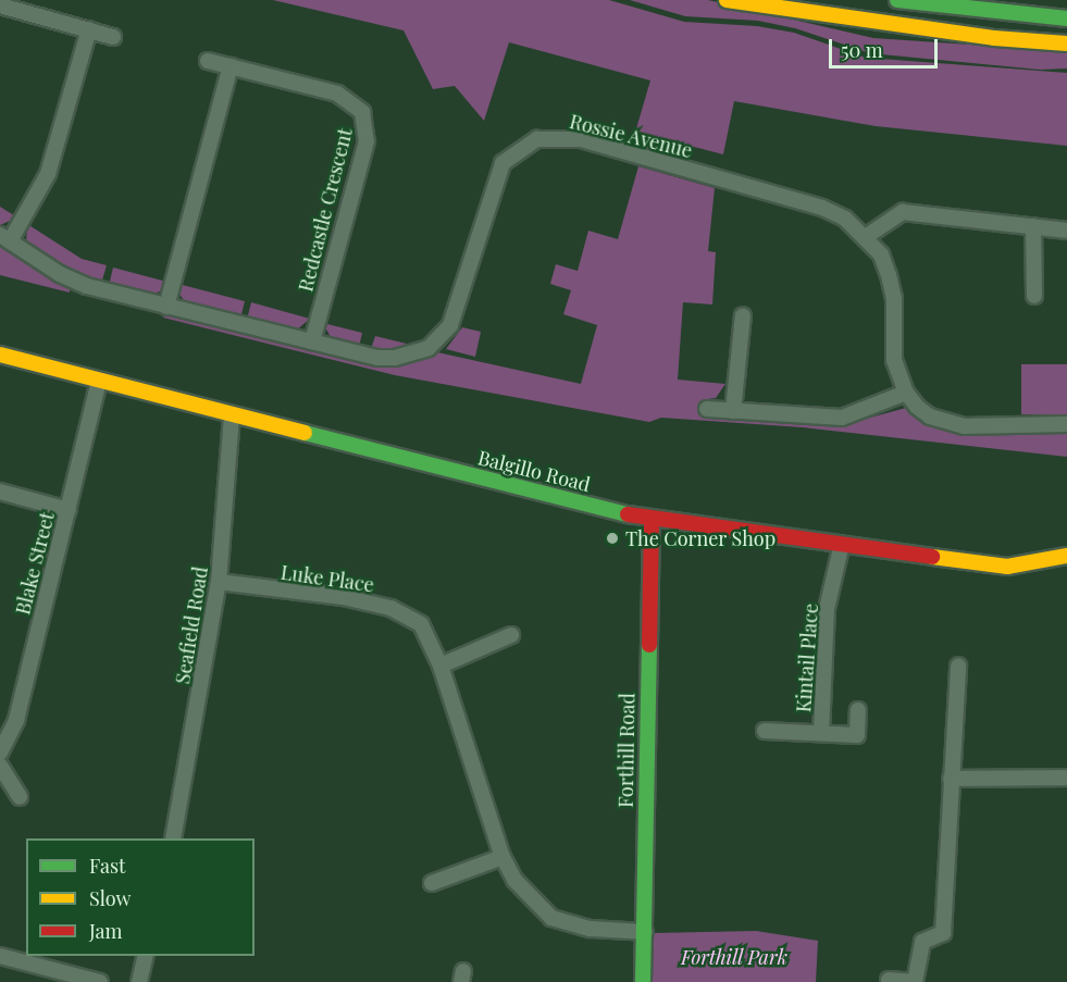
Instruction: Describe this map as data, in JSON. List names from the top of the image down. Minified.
{"streets":{"street":["Rossie Avenue","Redcastle Crescent","Balgillo Road","Blake Street","Luke Place","Seafield Road","Kintail Place","Forthill Road"]},"crossings":[["Rossie Avenue","Redcastle Crescent"],["Balgillo Road","Blake Street"],["Balgillo Road","Seafield Road"],["Balgillo Road","Kintail Place"],["Balgillo Road","Forthill Road"],["Luke Place","Seafield Road"],["Luke Place","Forthill Road"]],"parks":["Forthill Park"],"places":["The Corner Shop"],"legend":["Fast","Slow","Jam"],"scale_bar":"50 m"}
